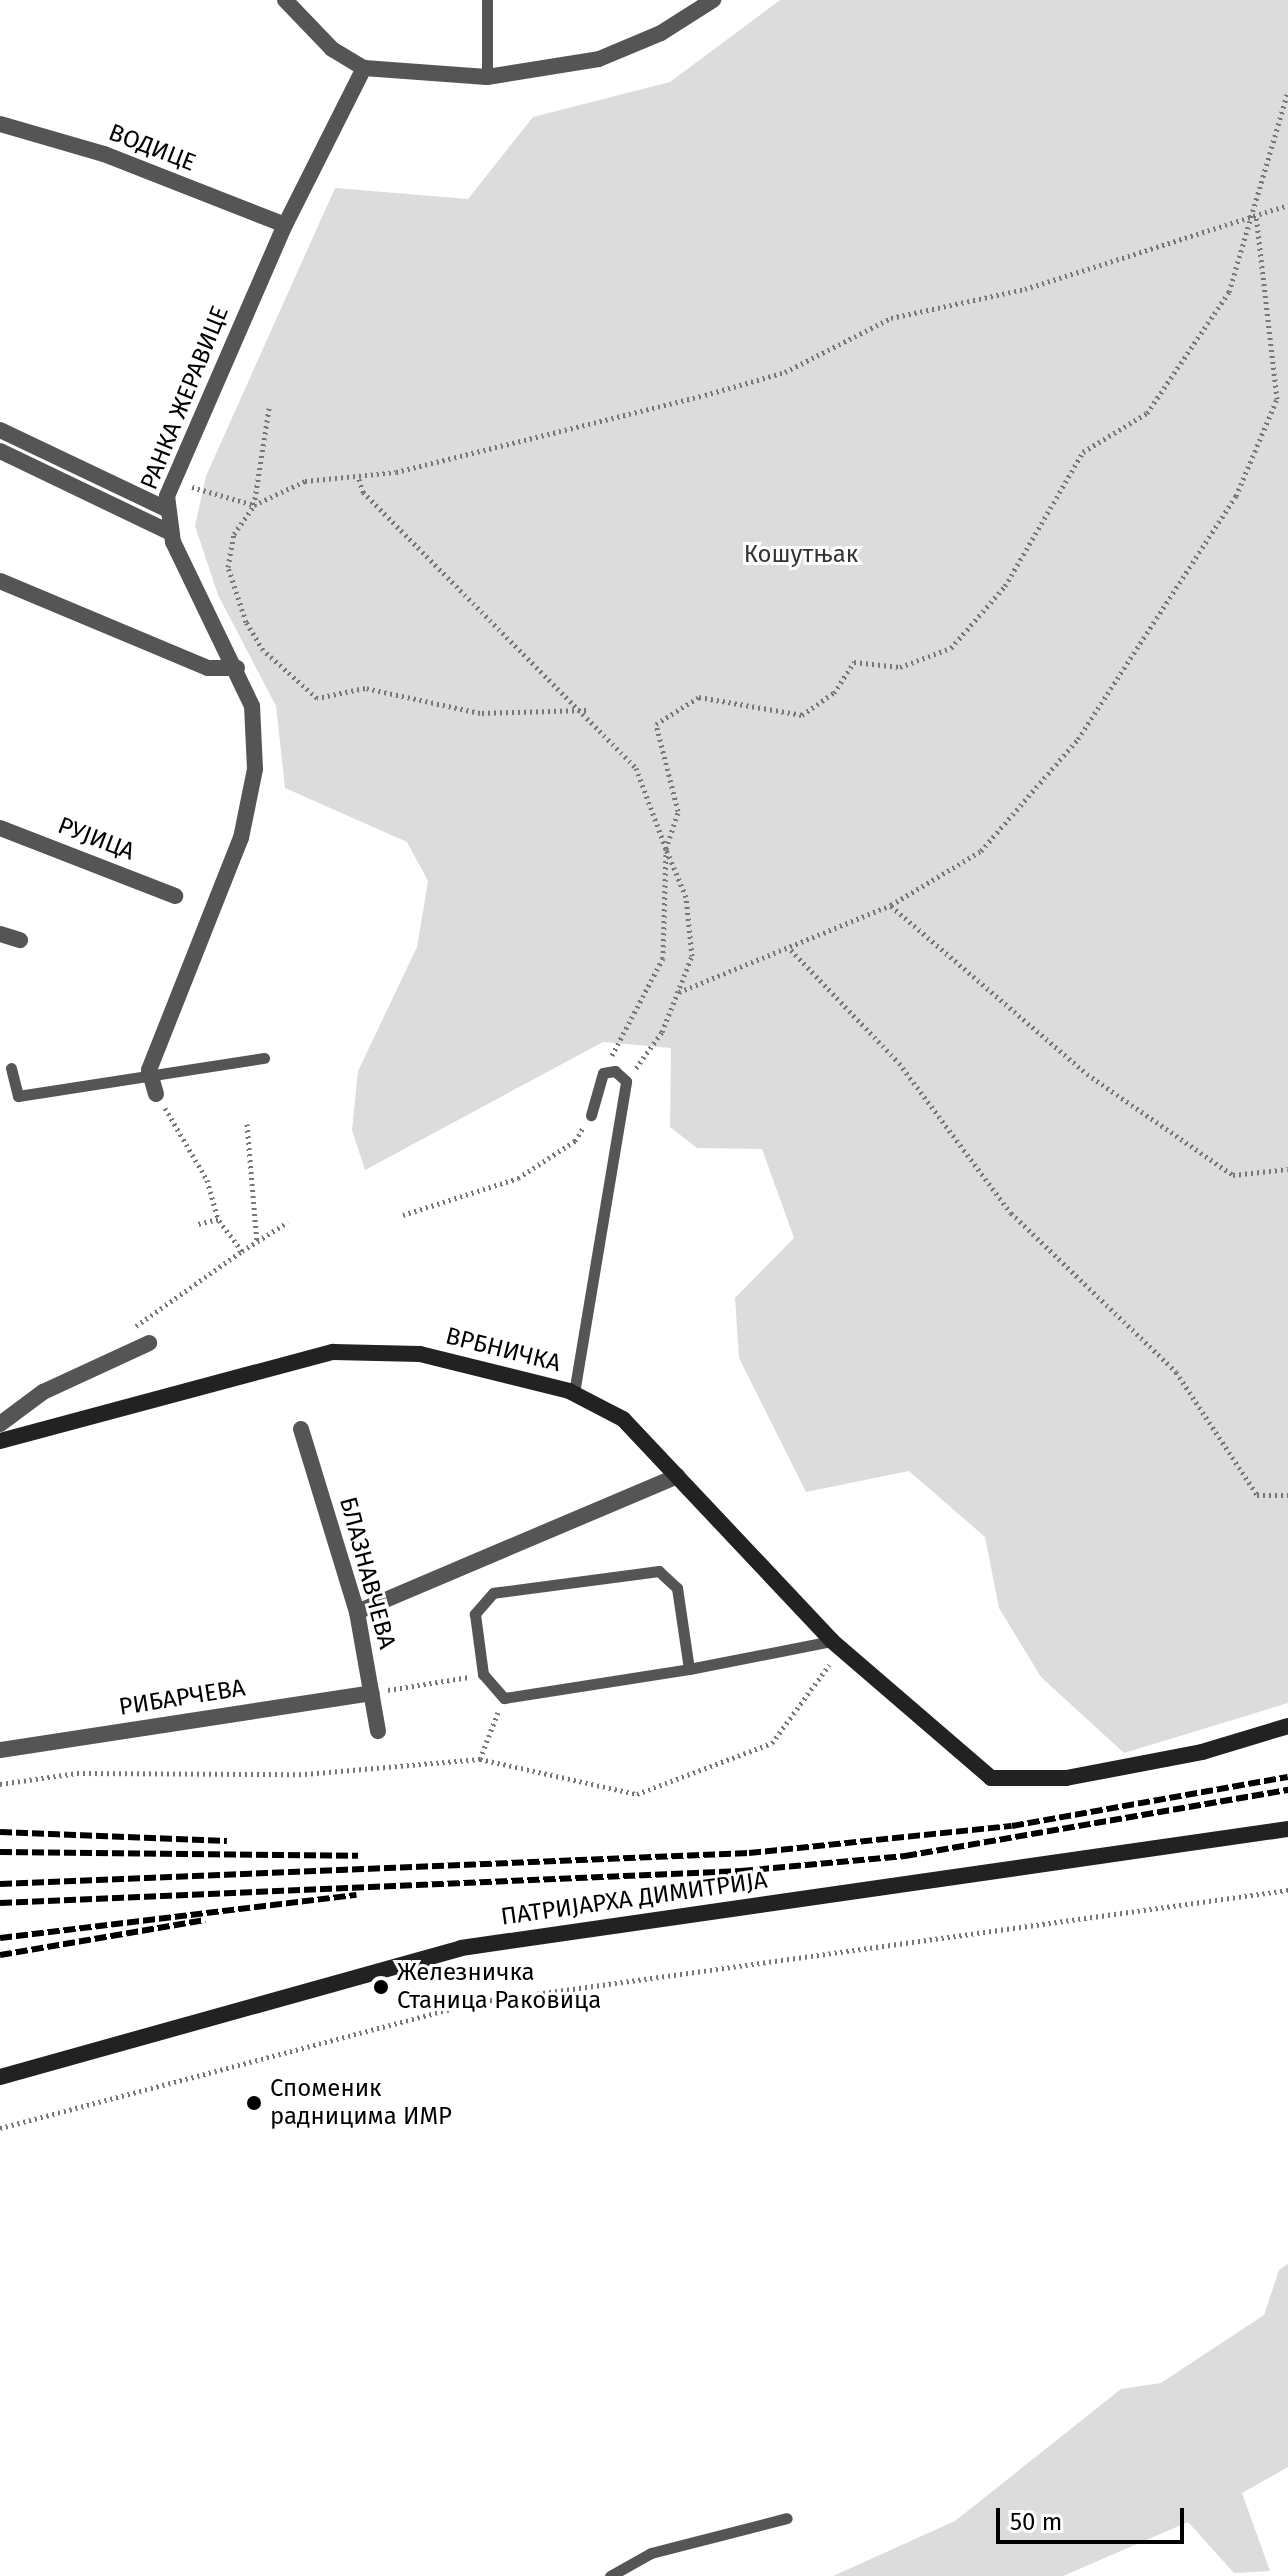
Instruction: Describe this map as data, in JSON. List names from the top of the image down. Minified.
{"streets":{"street":["ВОДИЦЕ","РАНКА ЖЕРАВИЦЕ","РУЈИЦА","ВРБНИЧКА","БЛАЗНАВЧЕВА","РИБАРЧЕВА","ПАТРИЈАРХА ДИМИТРИЈА"]},"crossings":[["ВОДИЦЕ","РАНКА ЖЕРАВИЦЕ"],["БЛАЗНАВЧЕВА","РИБАРЧЕВА"]],"parks":["Кошутњак"],"places":["Железничка Станица Раковица","Споменик радницима ИМР"],"scale_bar":"50 m"}
